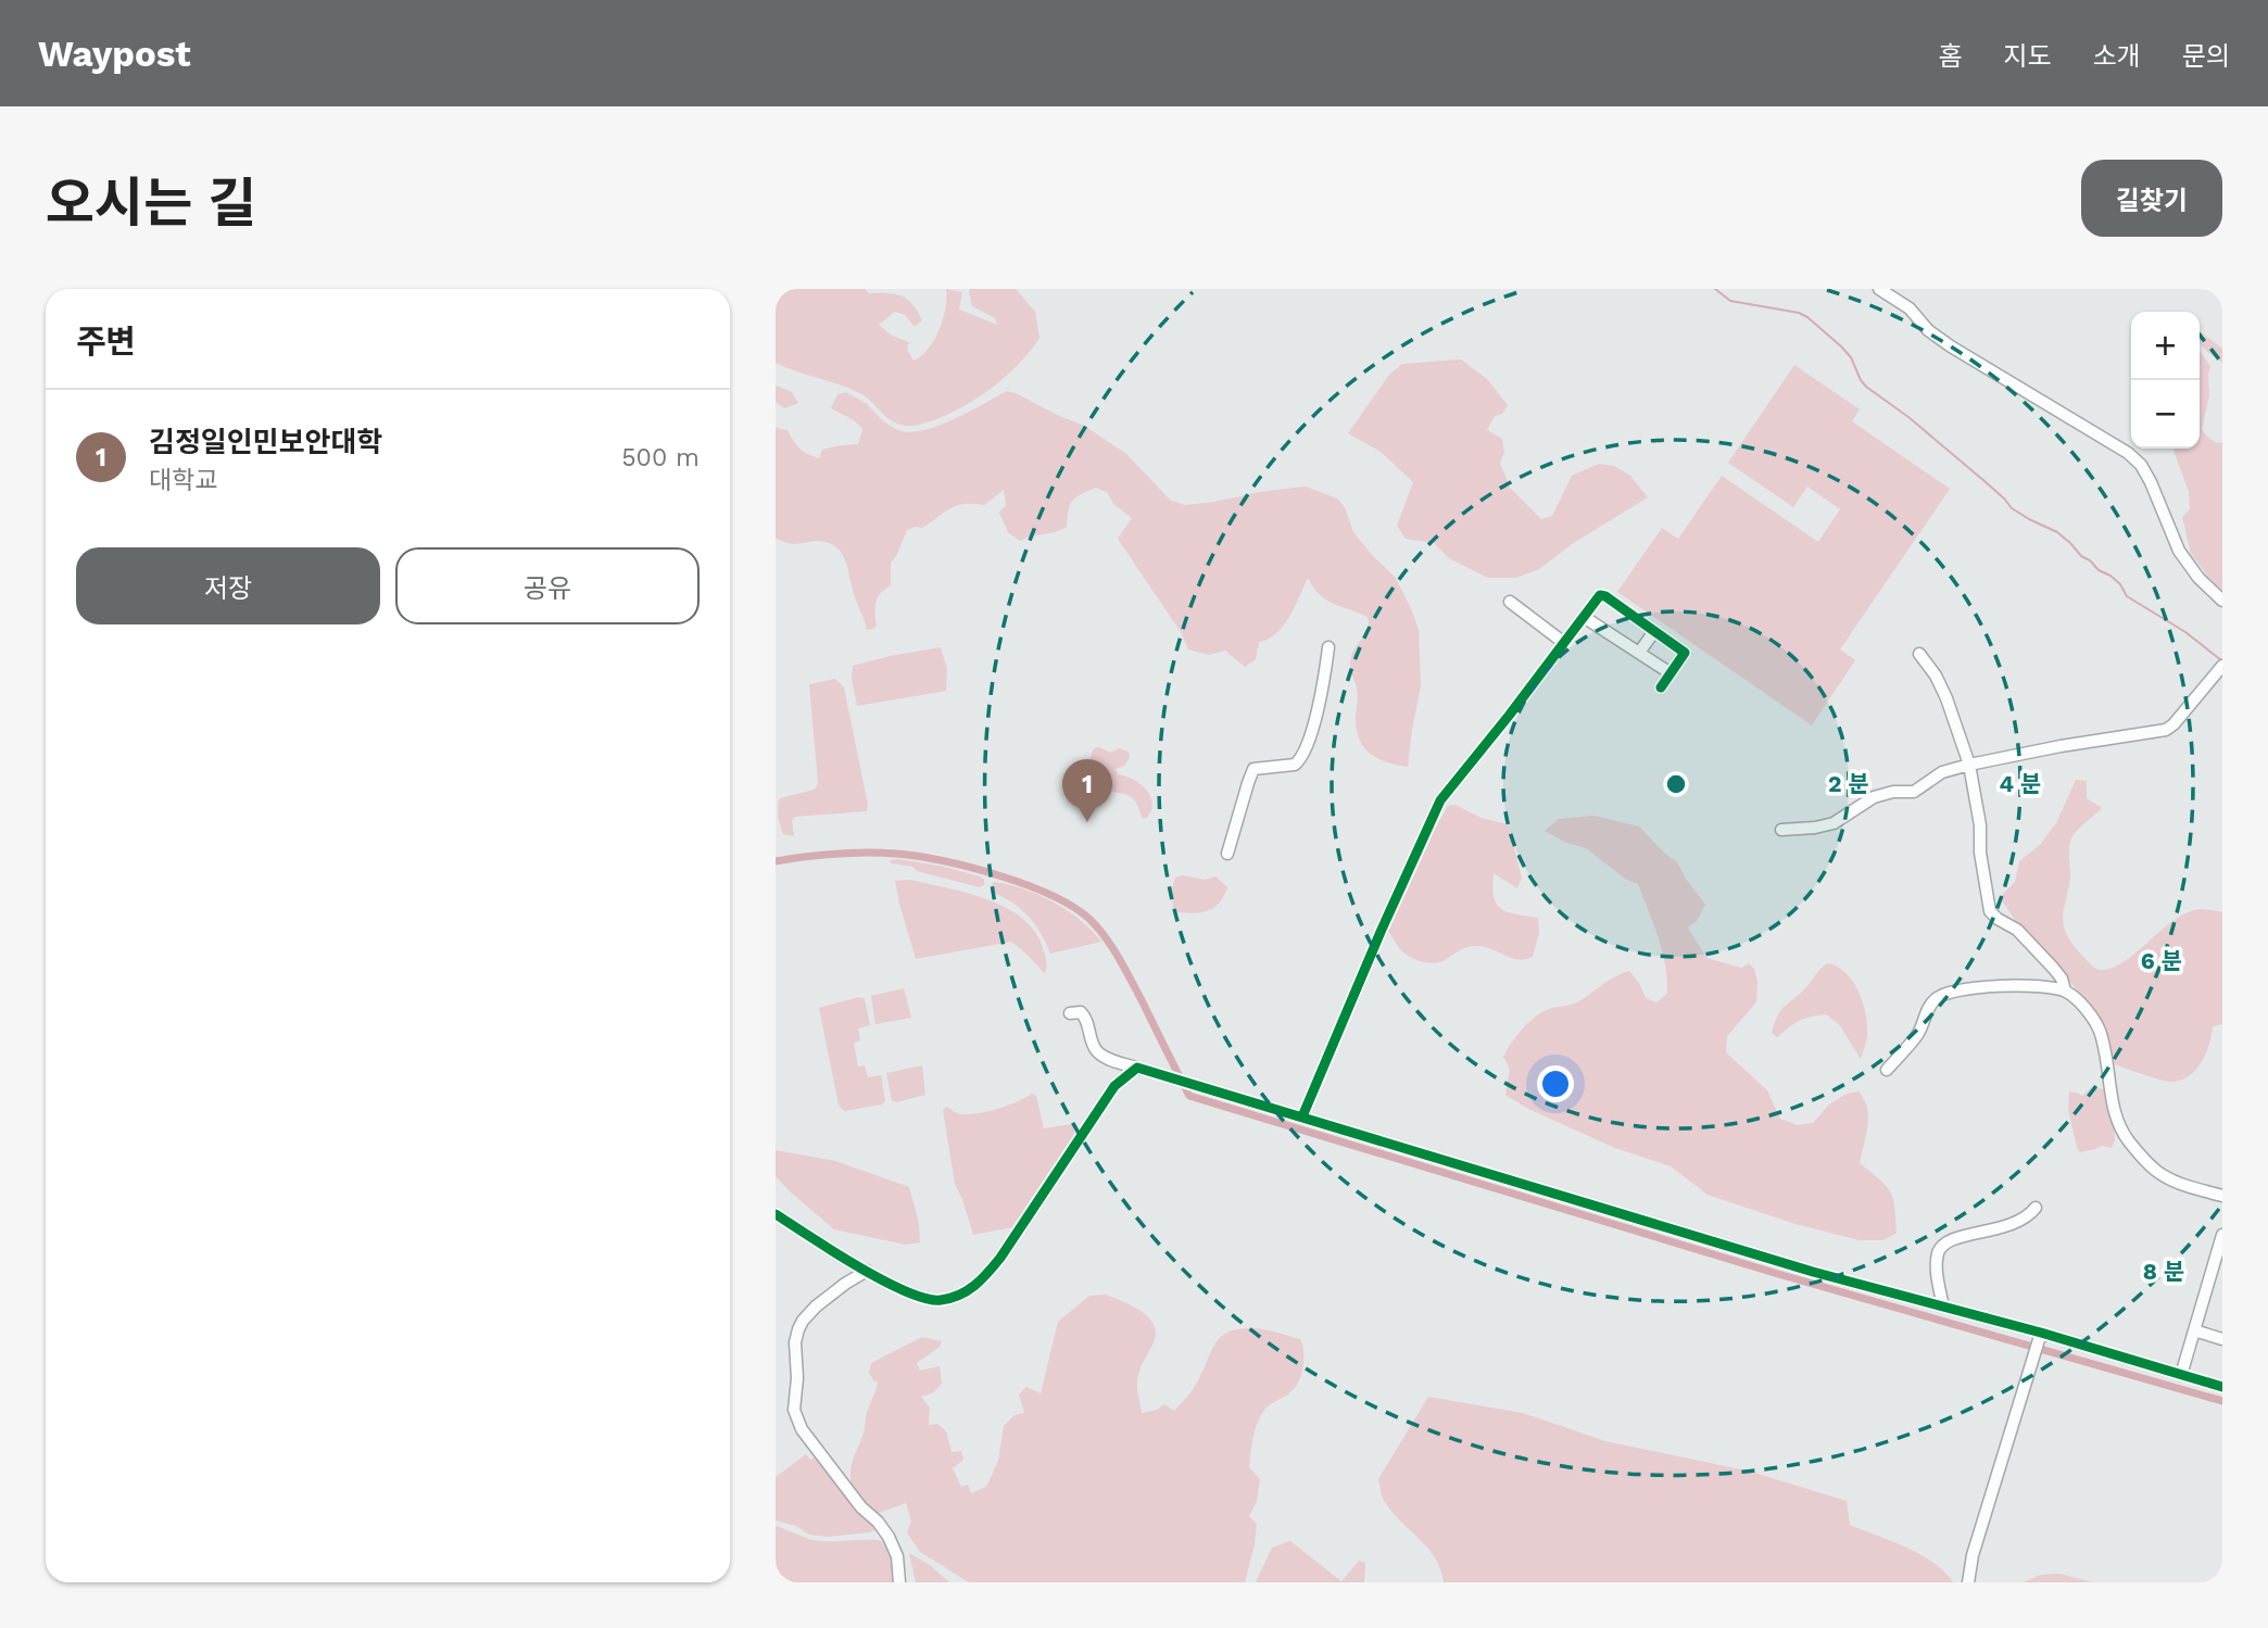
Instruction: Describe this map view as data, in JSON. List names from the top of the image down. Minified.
{"page":{"header":"Waypost","nav":["홈","지도","소개","문의"],"title":"오시는 길","buttons":["길찾기",["저장","공유"]],"heading":"주변","map_buttons":["+","−"],"list":[{"mark":"1","name":"김정일인민보안대학","note":"대학교","value":"500 m"}],"pins":"1"},"rings":["2 분","4 분","6 분","8 분"]}
